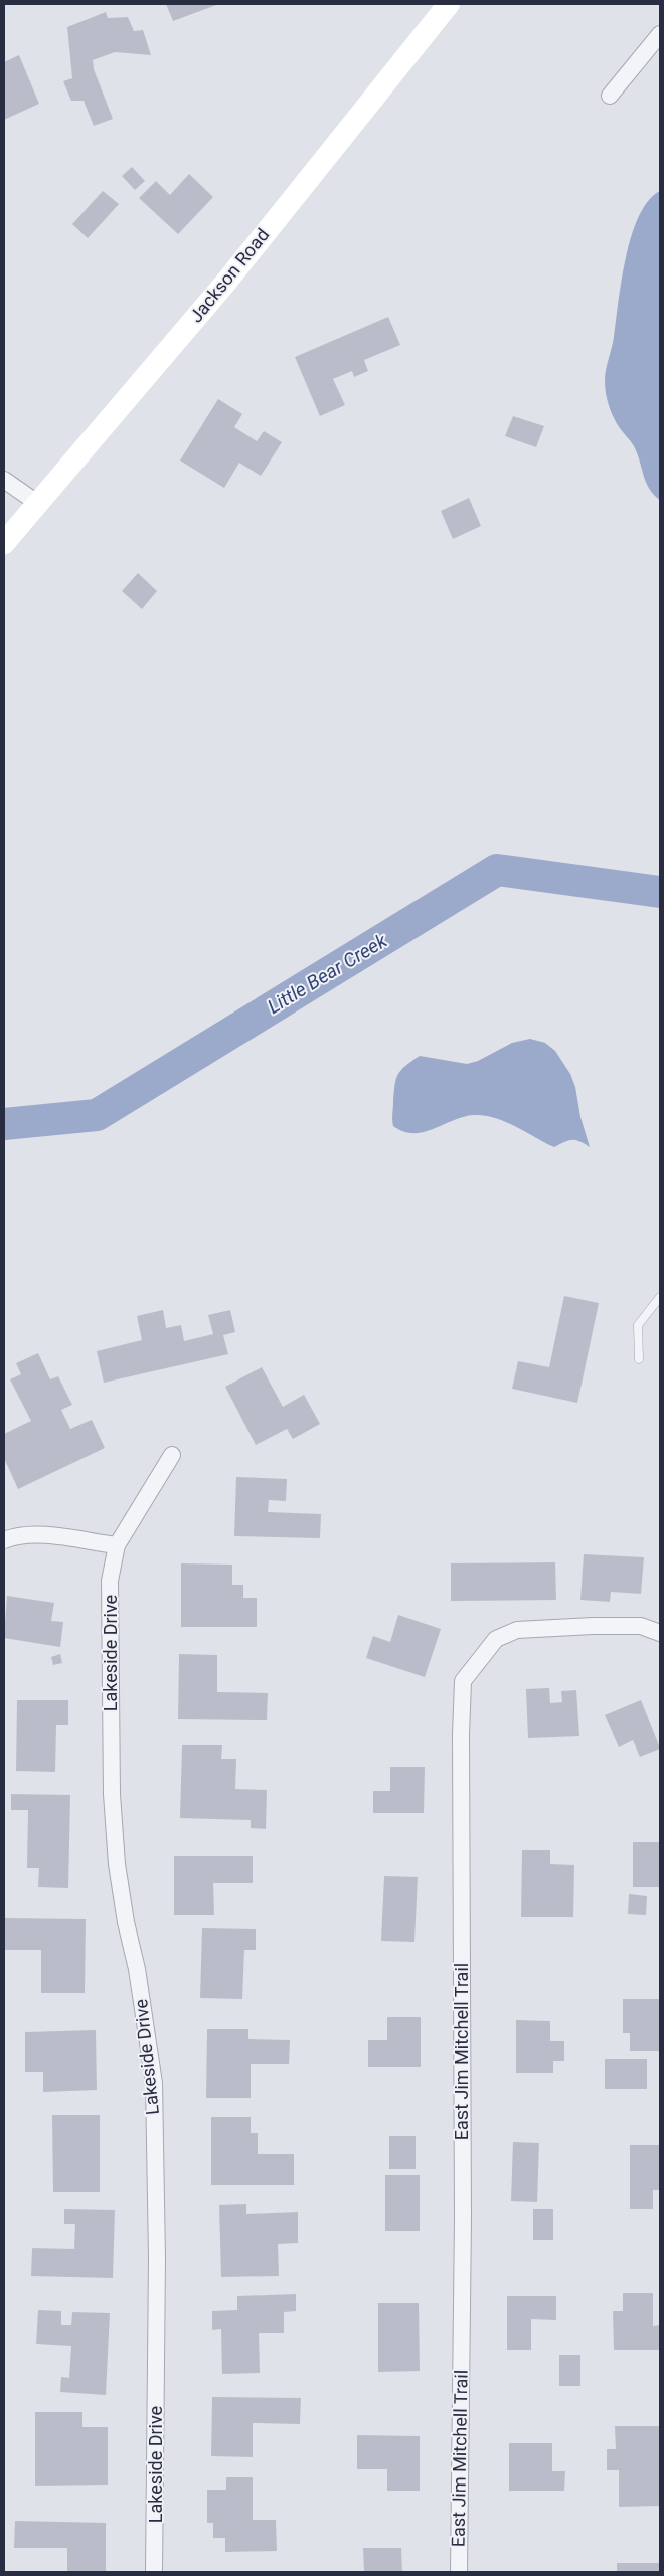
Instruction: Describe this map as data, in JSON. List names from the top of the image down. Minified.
{"streets":{"main road":["Jackson Road"],"street":["Lakeside Drive","East Jim Mitchell Trail"]},"water":["Little Bear Creek"]}
